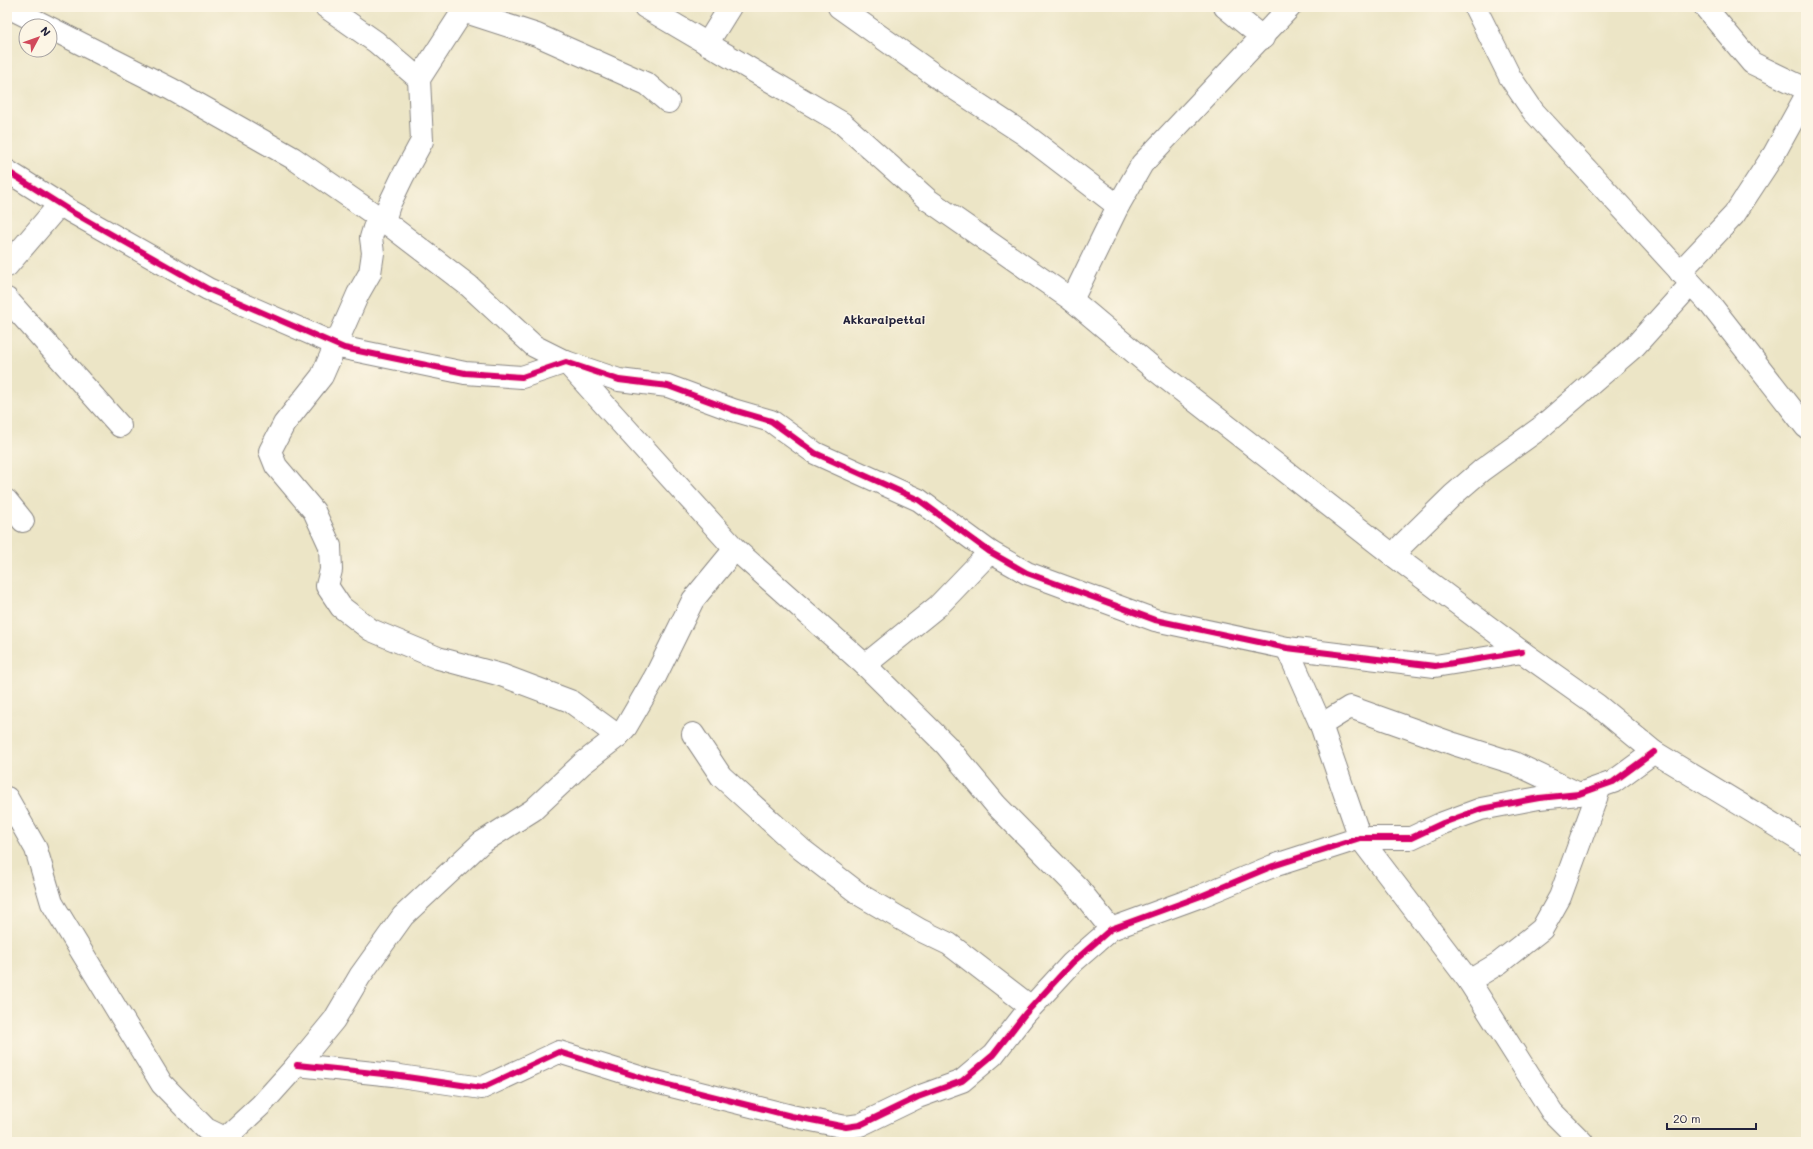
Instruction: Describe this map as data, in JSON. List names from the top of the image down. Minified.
{"districts":["Akkaraipettai"],"scale_bar":"20 m","north":"top right"}
